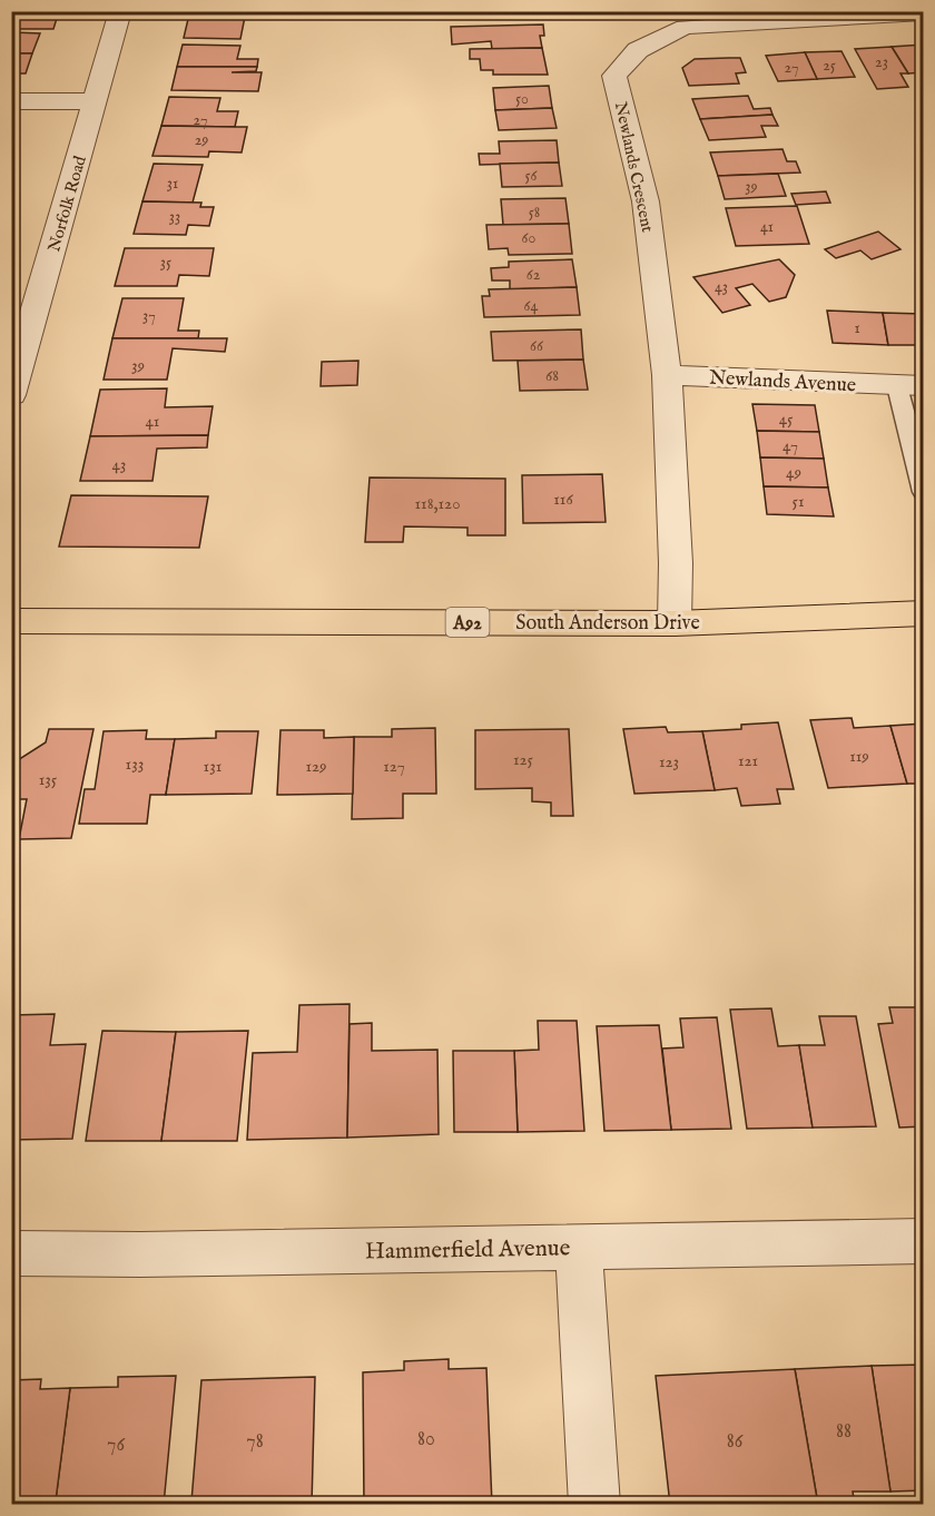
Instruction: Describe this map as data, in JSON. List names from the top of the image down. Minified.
{"streets":{"main road":["A92","South Anderson Drive"],"street":["Newlands Crescent","Norfolk Road","Newlands Avenue","Hammerfield Avenue"]},"crossings":[["Newlands Crescent","Newlands Avenue"],["Newlands Crescent","South Anderson Drive"]],"house_numbers":["23","25","27","50","27","29","56","31","39","58","33","41","60","35","62","43","64","37","1","66","39","68","45","41","47","43","49","116","51","118,120","119","125","121","123","133","131","129","127","135","88","80","78","86","76"]}
